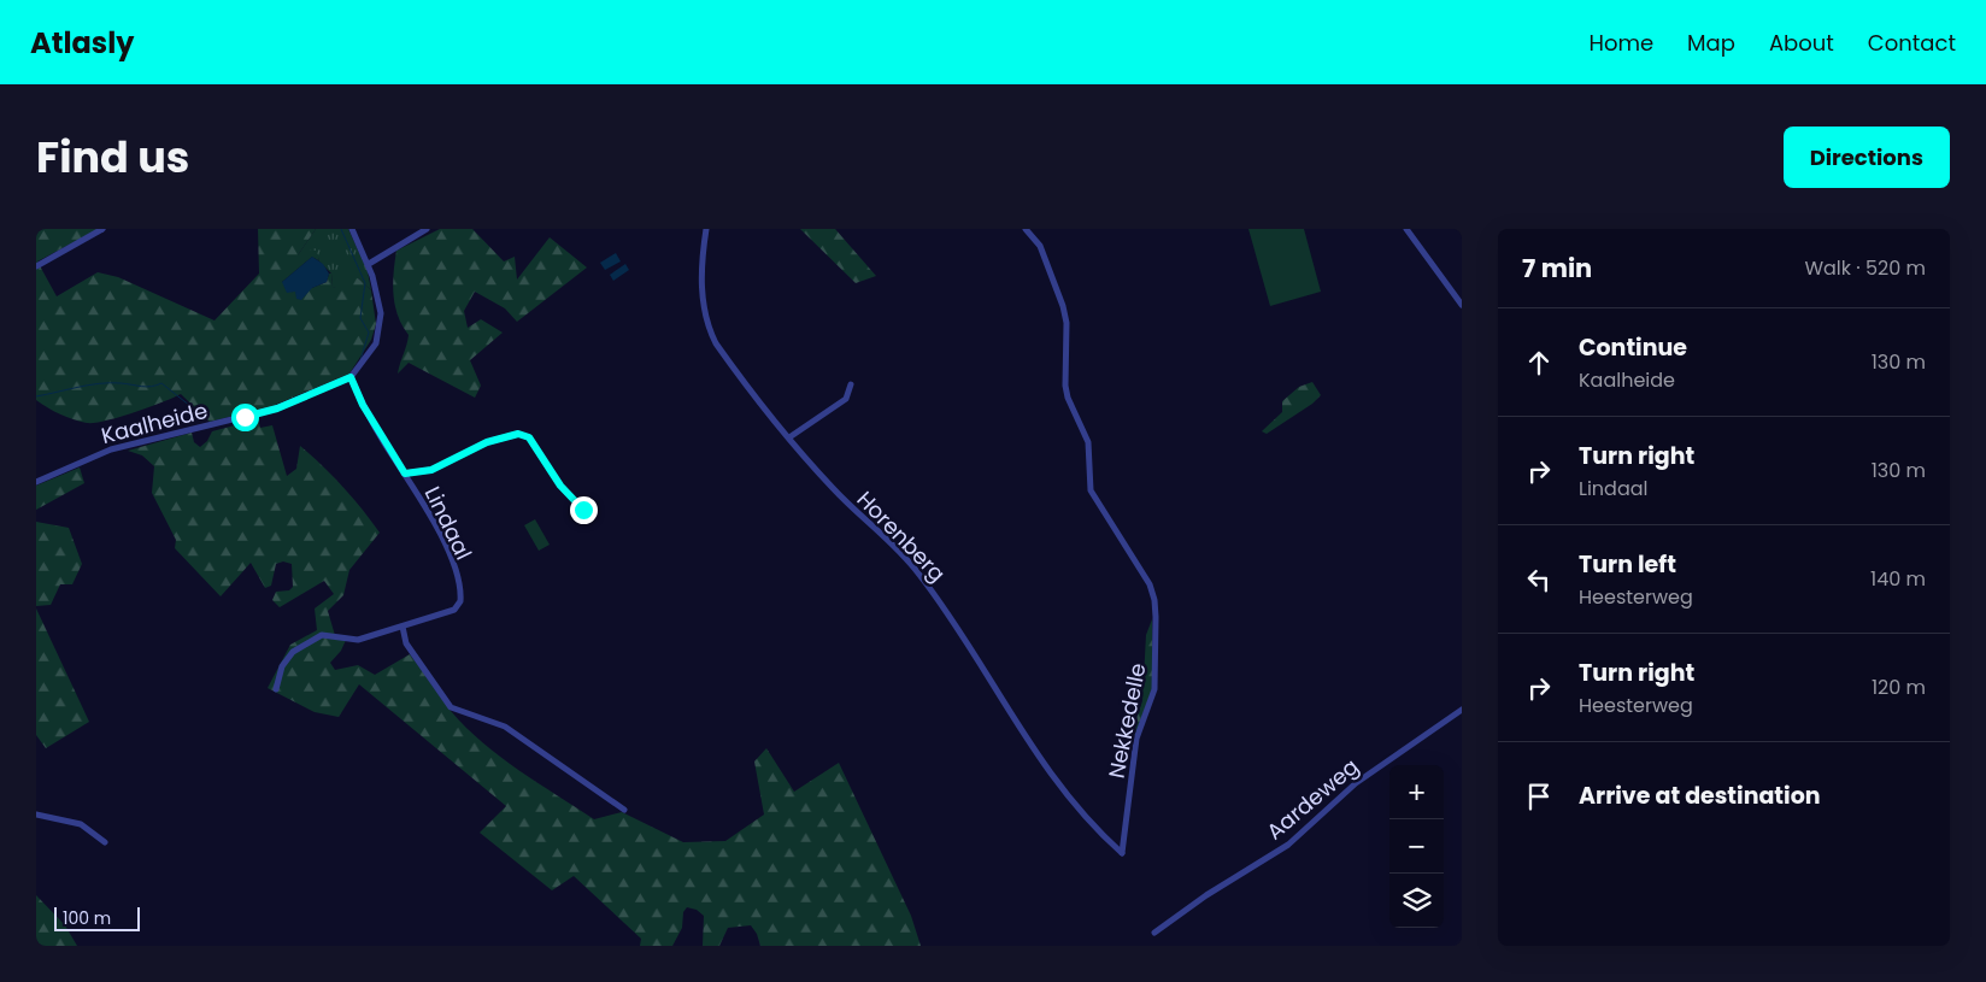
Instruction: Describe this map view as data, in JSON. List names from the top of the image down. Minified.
{"streets":{"street":["Kaalheide","Lindaal","Horenberg","Nekkedelle","Aardeweg"]},"crossings":[["Kaalheide","Lindaal"],["Horenberg","Nekkedelle"]],"scale_bar":"100 m","page":{"header":"Atlasly","nav":["Home","Map","About","Contact"],"title":"Find us","buttons":"Directions","heading":["7 min","Walk · 520 m"],"list":[["Continue","Kaalheide","130 m"],["Turn right","Lindaal","130 m"],["Turn left","Heesterweg","140 m"],["Turn right","Heesterweg","120 m"],"Arrive at destination"],"map_buttons":["+","−"],"scale":"100 m"}}
